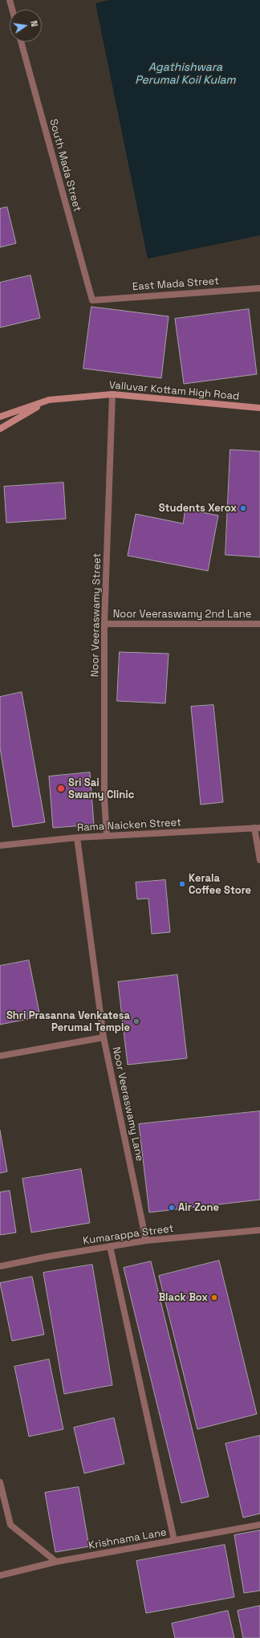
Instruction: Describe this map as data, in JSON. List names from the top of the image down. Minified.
{"streets":{"main road":["Valluvar Kottam High Road"],"street":["South Mada Street","East Mada Street","Noor Veeraswamy 2nd Lane","Noor Veeraswamy Street","Rama Naicken Street","Noor Veeraswamy Lane","Kumarappa Street","Krishnama Lane"]},"crossings":[["South Mada Street","East Mada Street"],["Valluvar Kottam High Road","Noor Veeraswamy Street"],["Noor Veeraswamy 2nd Lane","Noor Veeraswamy Street"],["Noor Veeraswamy Street","Rama Naicken Street"],["Rama Naicken Street","Noor Veeraswamy Lane"],["Noor Veeraswamy Lane","Kumarappa Street"]],"water":["Agathishwara Perumal Koil Kulam"],"places":["Students Xerox","Sri Sai Swamy Clinic","Kerala Coffee Store","Shri Prasanna Venkatesa Perumal Temple","Air Zone","Black Box"],"north":"right"}
